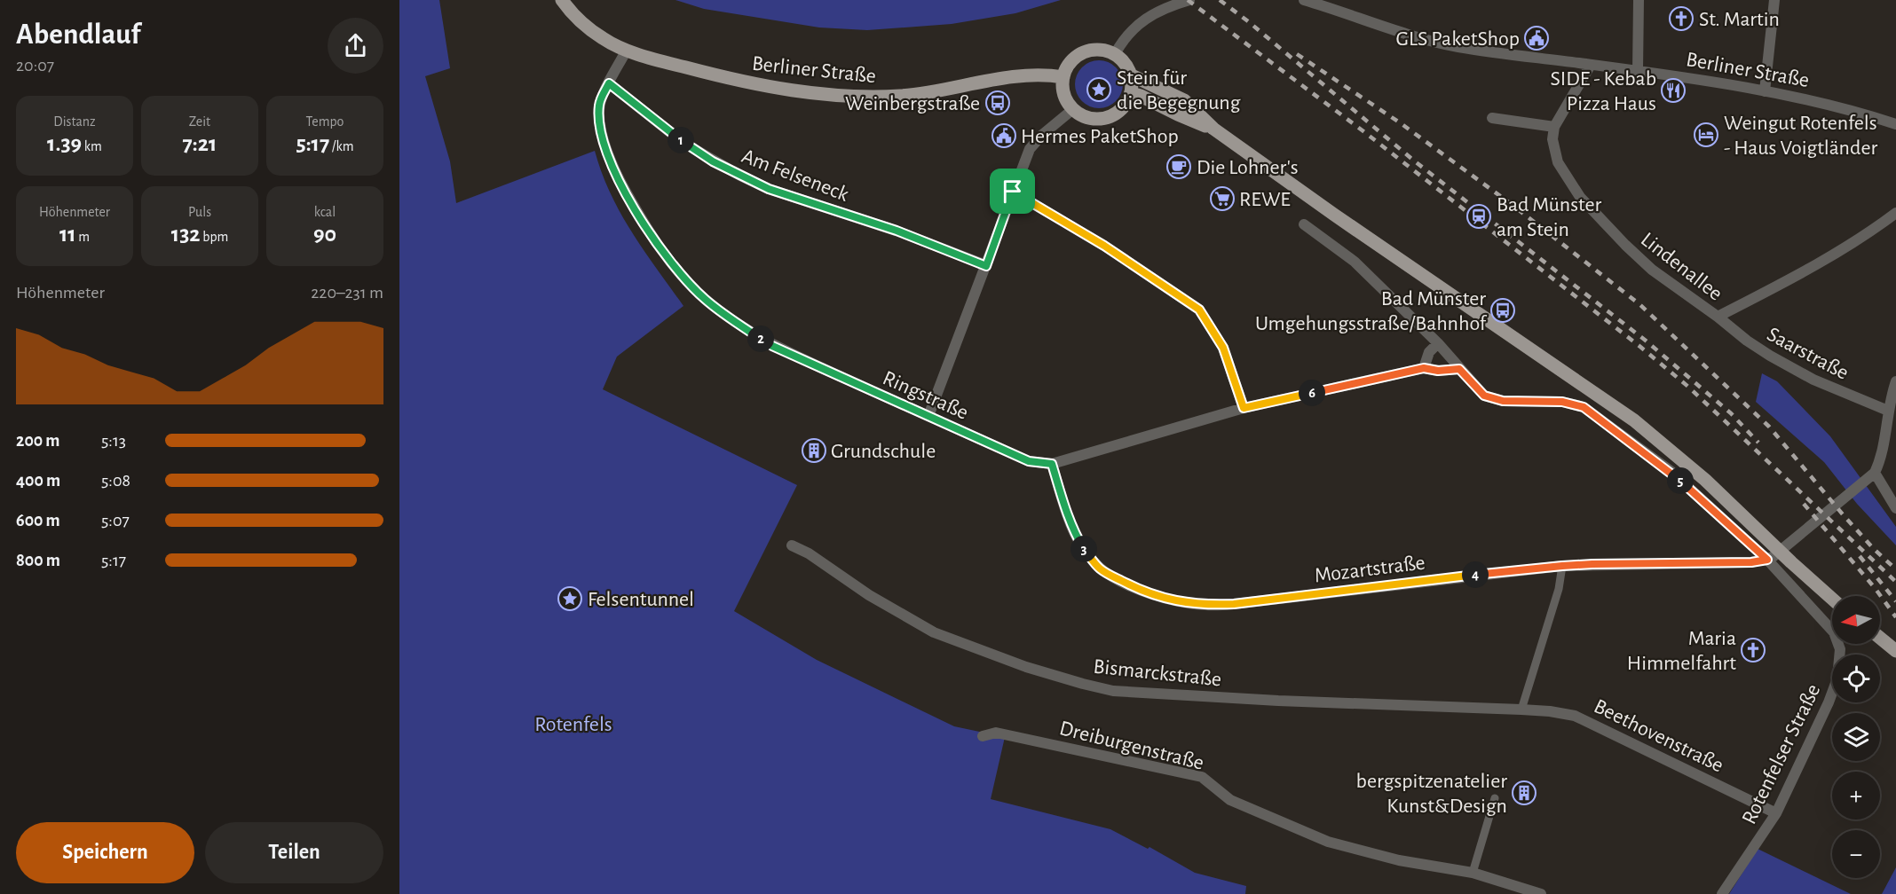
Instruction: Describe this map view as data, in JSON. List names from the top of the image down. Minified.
{"streets":{"main road":["Berliner Straße"],"street":["Am Felseneck","Lindenallee","Saarstraße","Ringstraße","Mozartstraße","Bismarckstraße","Beethovenstraße","Dreiburgenstraße","Rotenfelser Straße"]},"crossings":[["Berliner Straße","Ringstraße"],["Am Felseneck","Ringstraße"],["Lindenallee","Saarstraße"],["Ringstraße","Mozartstraße"],["Ringstraße","Rotenfelser Straße"],["Mozartstraße","Rotenfelser Straße"],["Bismarckstraße","Beethovenstraße"],["Beethovenstraße","Rotenfelser Straße"]],"parks":["Rotenfels"],"places":{"church":["St. Martin","Maria Himmelfahrt"],"public building":["GLS PaketShop","Hermes PaketShop"],"place":["Stein für die Begegnung","Felsentunnel"],"restaurant":["SIDE - Kebab Pizza Haus"],"bus stop":["Weinbergstraße","Bad Münster Umgehungsstraße/Bahnhof"],"hotel":["Weingut Rotenfels - Haus Voigtländer"],"cafe":["Die Lohner's"],"supermarket":["REWE"],"station":["Bad Münster am Stein"],"building":["Grundschule","bergspitzenatelier Kunst&Design"]},"north":"left","page":{"heading":["Abendlauf","20:07"],"stats":[["Distanz","1.39 km"],["Zeit","7:21"],["Tempo","5:17 /km"],["Höhenmeter","11 m"],["Puls","132 bpm"],["kcal","90"]],"pins":["1","2","6","5","3","4"],"chart":["Höhenmeter","220–231 m"],"list":[{"name":"200 m","note":"5:13"},{"name":"400 m","note":"5:08"},{"name":"600 m","note":"5:07"},{"name":"800 m","note":"5:17"}],"map_buttons":["+","−"],"buttons":["Speichern","Teilen"]}}
